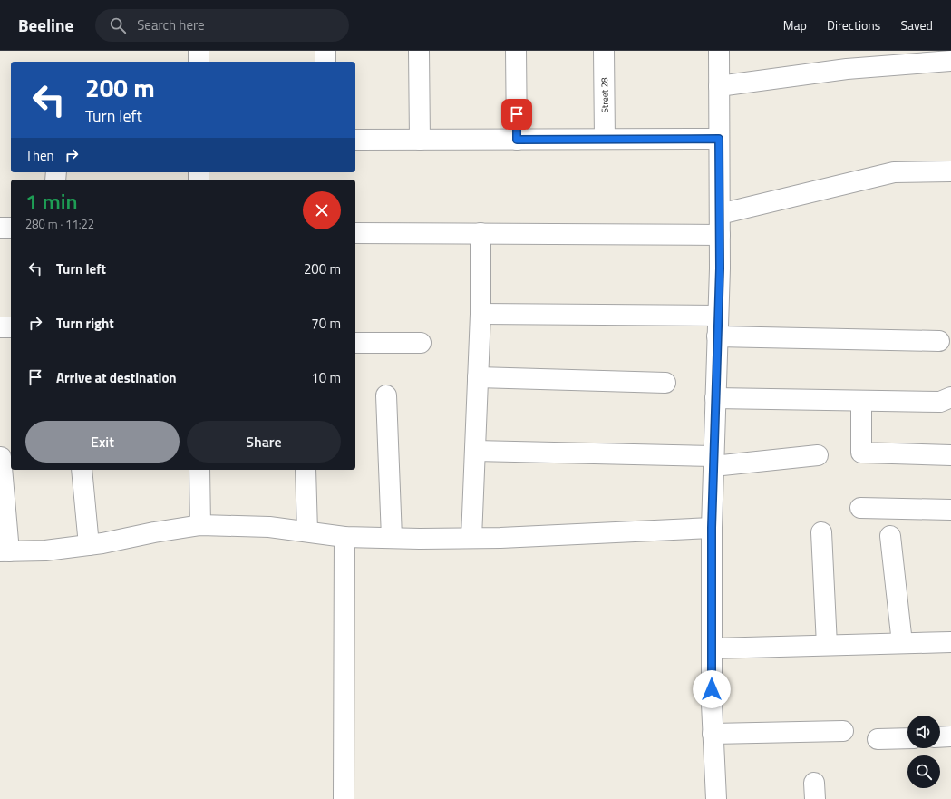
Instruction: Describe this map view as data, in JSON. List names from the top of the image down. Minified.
{"streets":{"street":["Street 28"]},"page":{"header":"Beeline","search":"Search here","nav":["Map","Directions","Saved"],"turn":["200 m","Turn left"],"then":"Then","heading":["1 min","280 m · 11:22"],"list":[{"name":"Turn left","value":"200 m"},{"name":"Turn right","value":"70 m"},{"name":"Arrive at destination","value":"10 m"}],"buttons":["Exit","Share"]}}
